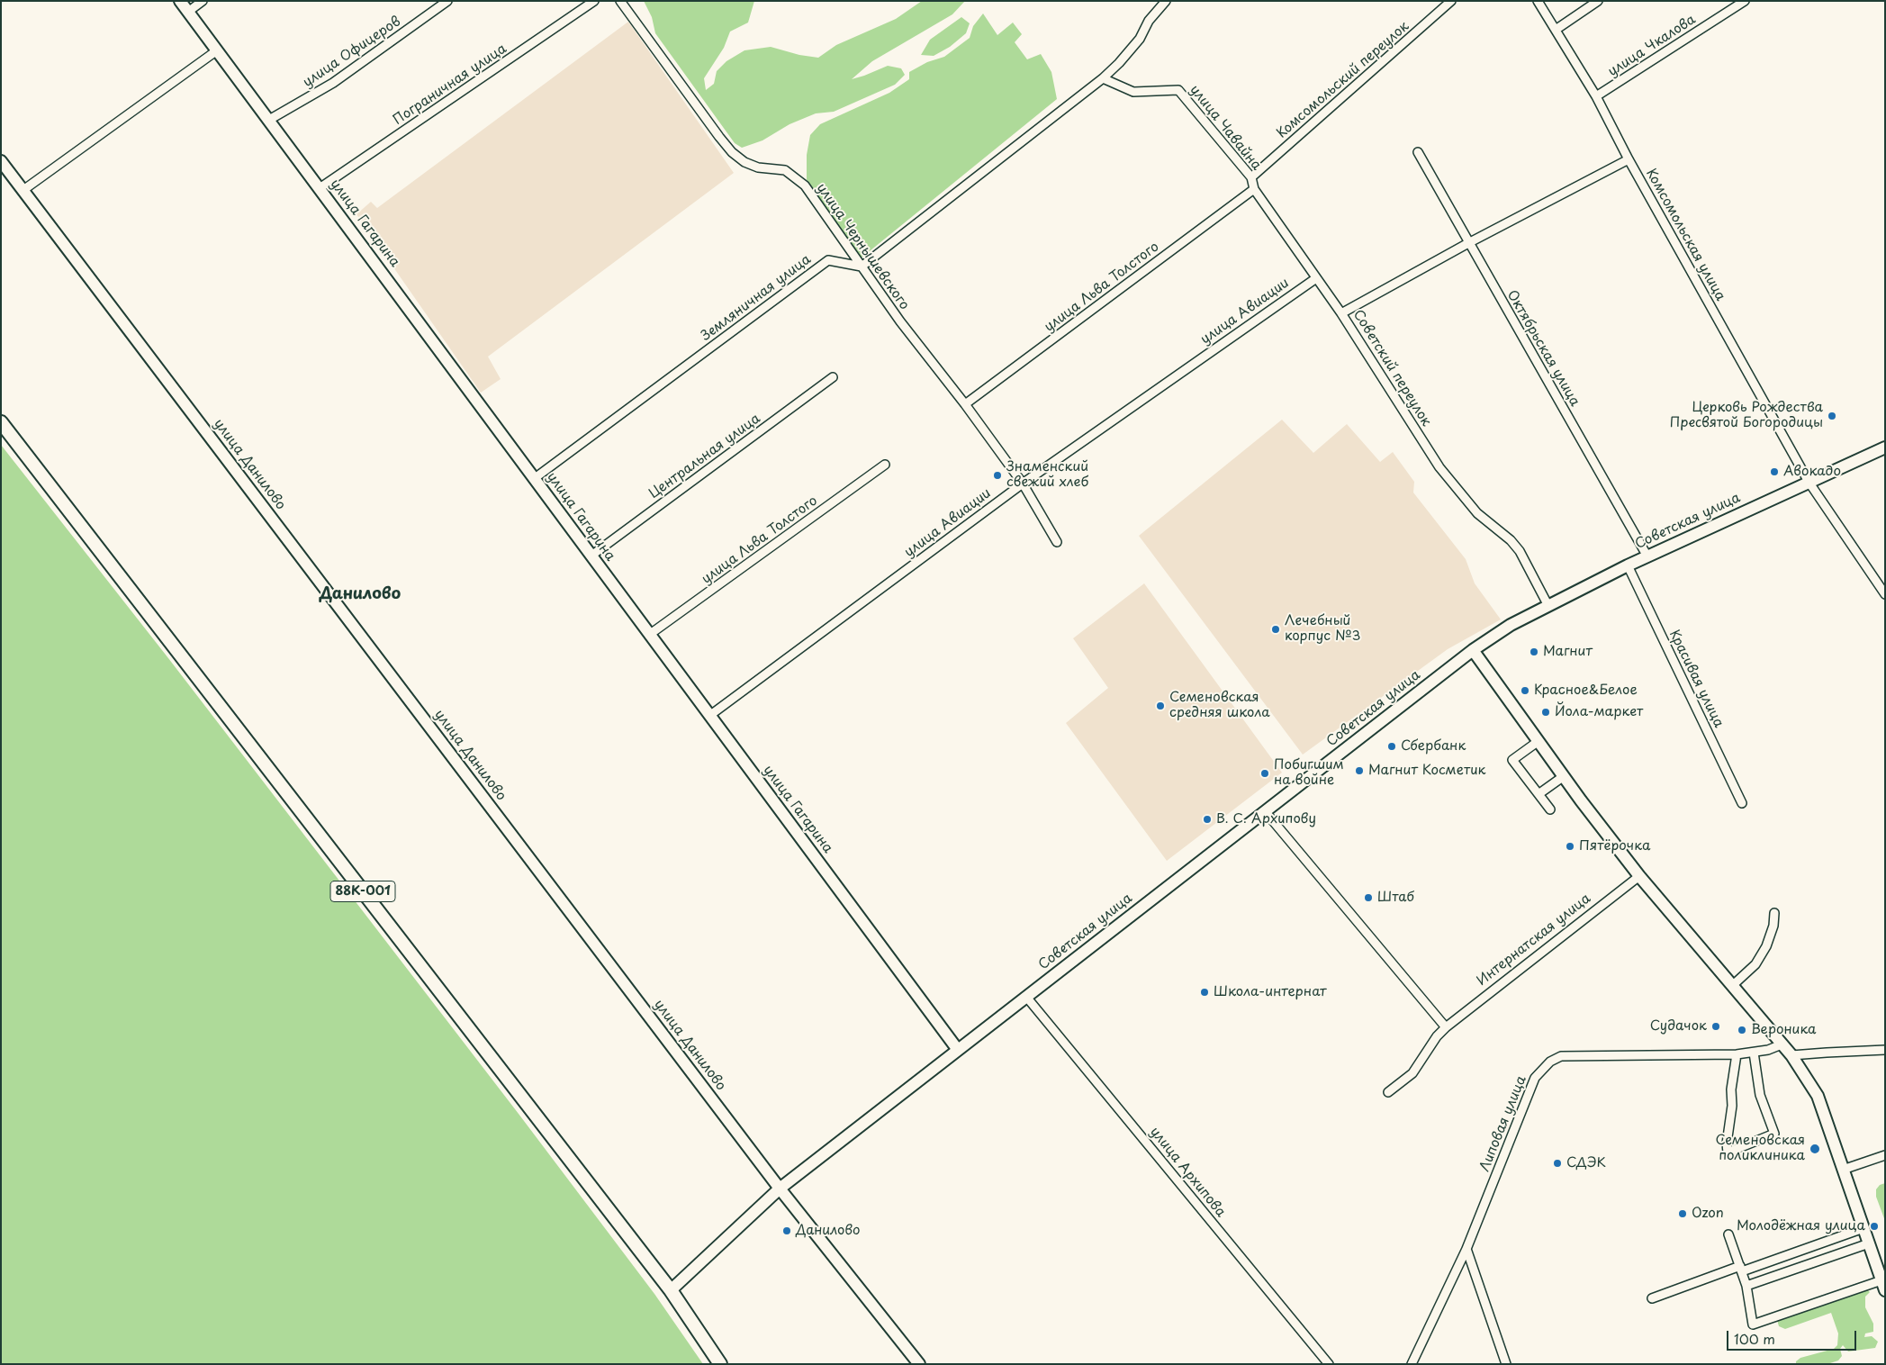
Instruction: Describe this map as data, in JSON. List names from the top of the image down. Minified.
{"streets":{"main road":["88К-001"],"street":["улица Чкалова","улица Офицеров","Комсомольский переулок","Пограничная улица","улица Чавайна","улица Гагарина","Комсомольская улица","улица Чернышевского","улица Льва Толстого","Земляничная улица","улица Авиации","Октябрьская улица","Советский переулок","Центральная улица","улица Данилово","Советская улица","Красивая улица","Интернатская улица","Липовая улица","улица Архипова"]},"crossings":[["улица Чкалова","Комсомольская улица"],["улица Офицеров","улица Гагарина"],["Комсомольский переулок","улица Чавайна"],["Пограничная улица","улица Гагарина"],["улица Чавайна","улица Льва Толстого"],["улица Чавайна","улица Авиации"],["улица Чавайна","Советский переулок"],["улица Гагарина","улица Льва Толстого"],["улица Гагарина","Земляничная улица"],["улица Гагарина","улица Авиации"],["улица Гагарина","Центральная улица"],["улица Гагарина","Советская улица"],["Комсомольская улица","Советский переулок"],["Комсомольская улица","Советская улица"],["улица Чернышевского","улица Льва Толстого"],["улица Чернышевского","Земляничная улица"],["улица Чернышевского","улица Авиации"],["Октябрьская улица","Советский переулок"],["Октябрьская улица","Советская улица"],["Советский переулок","Советская улица"],["улица Данилово","Советская улица"],["Советская улица","Красивая улица"],["Советская улица","88К-001"],["Советская улица","улица Архипова"]],"districts":["Данилово"],"places":["Церковь Рождества Пресвятой Богородицы","Авокадо","Знаменский свежий хлеб","Лечебный корпус №3","Магнит","Красное&Белое","Семеновская средняя школа","Йола-маркет","Сбербанк","Магнит Косметик","Побигшим на войне","В. С. Архипову","Пятёрочка","Штаб","Школа-интернат","Судачок","Вероника","Семеновская поликлиника","СДЭК","Ozon","Молодёжная улица","Данилово"],"scale_bar":"100 m"}
